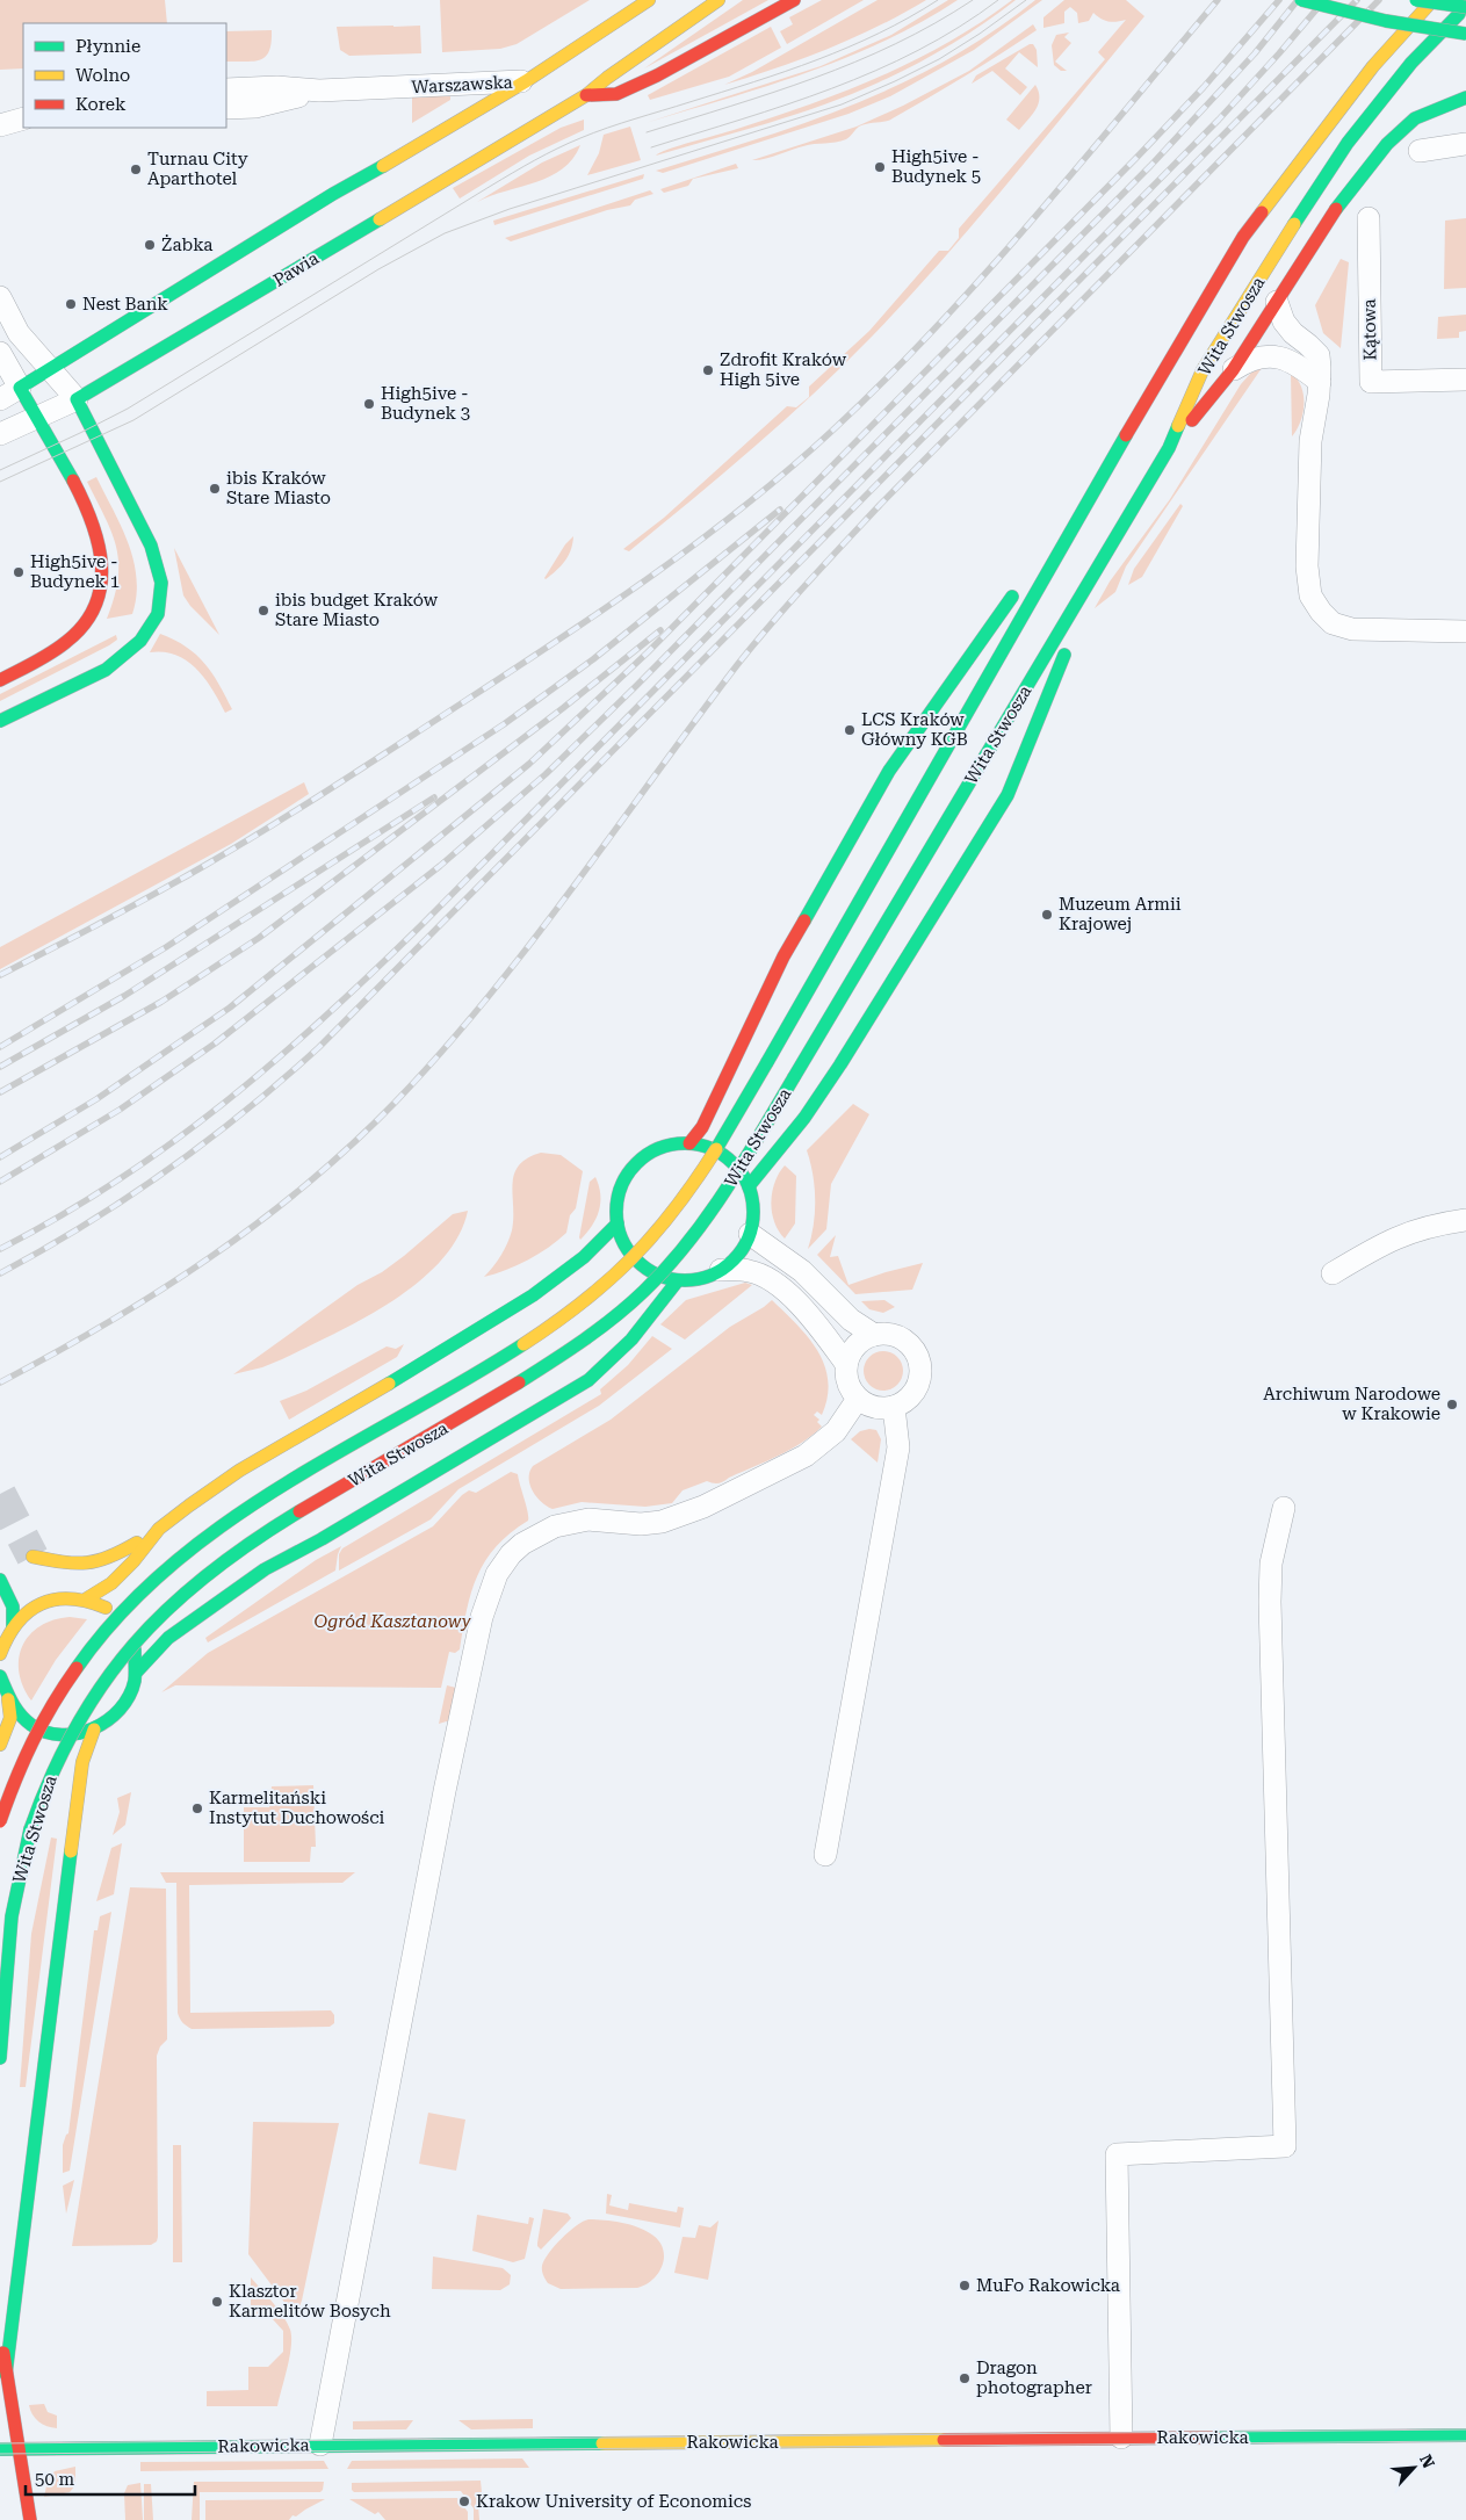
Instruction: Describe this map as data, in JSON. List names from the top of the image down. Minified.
{"streets":{"main road":["Warszawska","Pawia","Wita Stwosza","Rakowicka"],"street":["Kątowa"]},"parks":["Ogród Kasztanowy"],"places":["High5ive - Budynek 5","Turnau City Aparthotel","Żabka","Nest Bank","Zdrofit Kraków High 5ive","High5ive - Budynek 3","ibis Kraków Stare Miasto","High5ive - Budynek 1","ibis budget Kraków Stare Miasto","LCS Kraków Główny KGB","Muzeum Armii Krajowej","Archiwum Narodowe w Krakowie","Karmelitański Instytut Duchowości","MuFo Rakowicka","Klasztor Karmelitów Bosych","Dragon photographer","Krakow University of Economics"],"legend":["Płynnie","Wolno","Korek"],"scale_bar":"50 m","north":"top right"}
